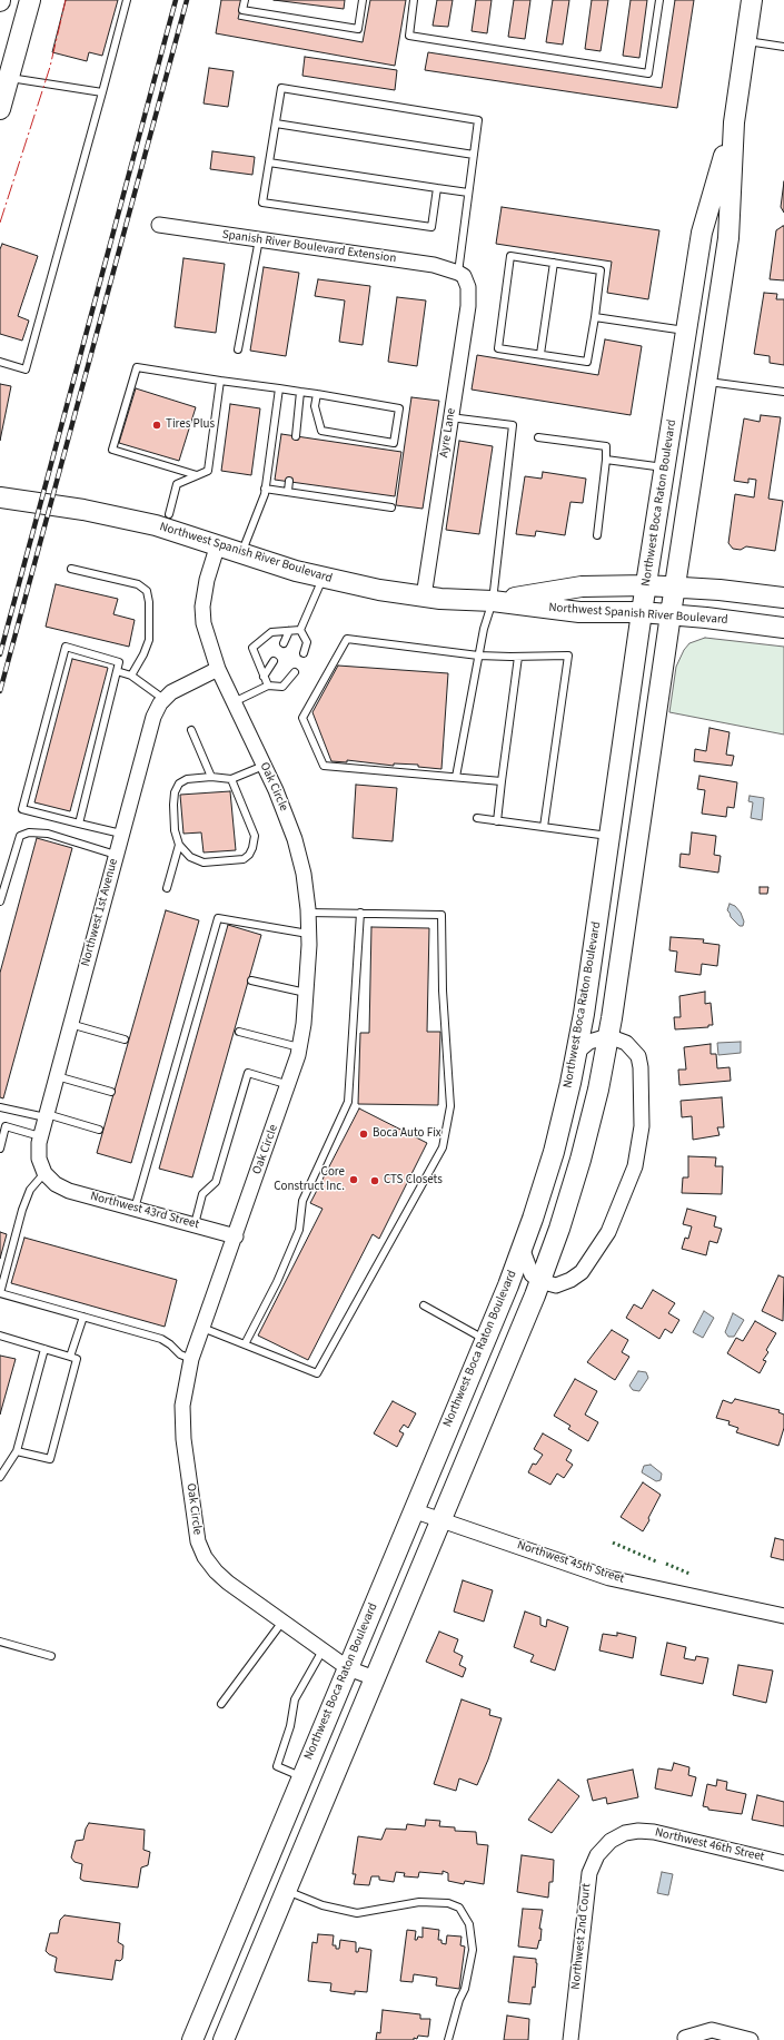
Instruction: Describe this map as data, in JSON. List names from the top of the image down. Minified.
{"streets":{"street":["Spanish River Boulevard Extension","Ayre Lane","Northwest Boca Raton Boulevard","Northwest Spanish River Boulevard","Oak Circle","Northwest 1st Avenue","Northwest 43rd Street","Northwest 45th Street","Northwest 46th Street","Northwest 2nd Court"]},"crossings":[["Spanish River Boulevard Extension","Ayre Lane"],["Ayre Lane","Northwest Spanish River Boulevard"],["Northwest Boca Raton Boulevard","Northwest Spanish River Boulevard"],["Northwest Boca Raton Boulevard","Oak Circle"],["Northwest Boca Raton Boulevard","Northwest 45th Street"],["Northwest Spanish River Boulevard","Oak Circle"],["Oak Circle","Northwest 1st Avenue"],["Oak Circle","Northwest 43rd Street"],["Northwest 1st Avenue","Northwest 43rd Street"],["Northwest 46th Street","Northwest 2nd Court"]],"places":["Tires Plus","Boca Auto Fix","Core Construct Inc.","CTS Closets"]}
